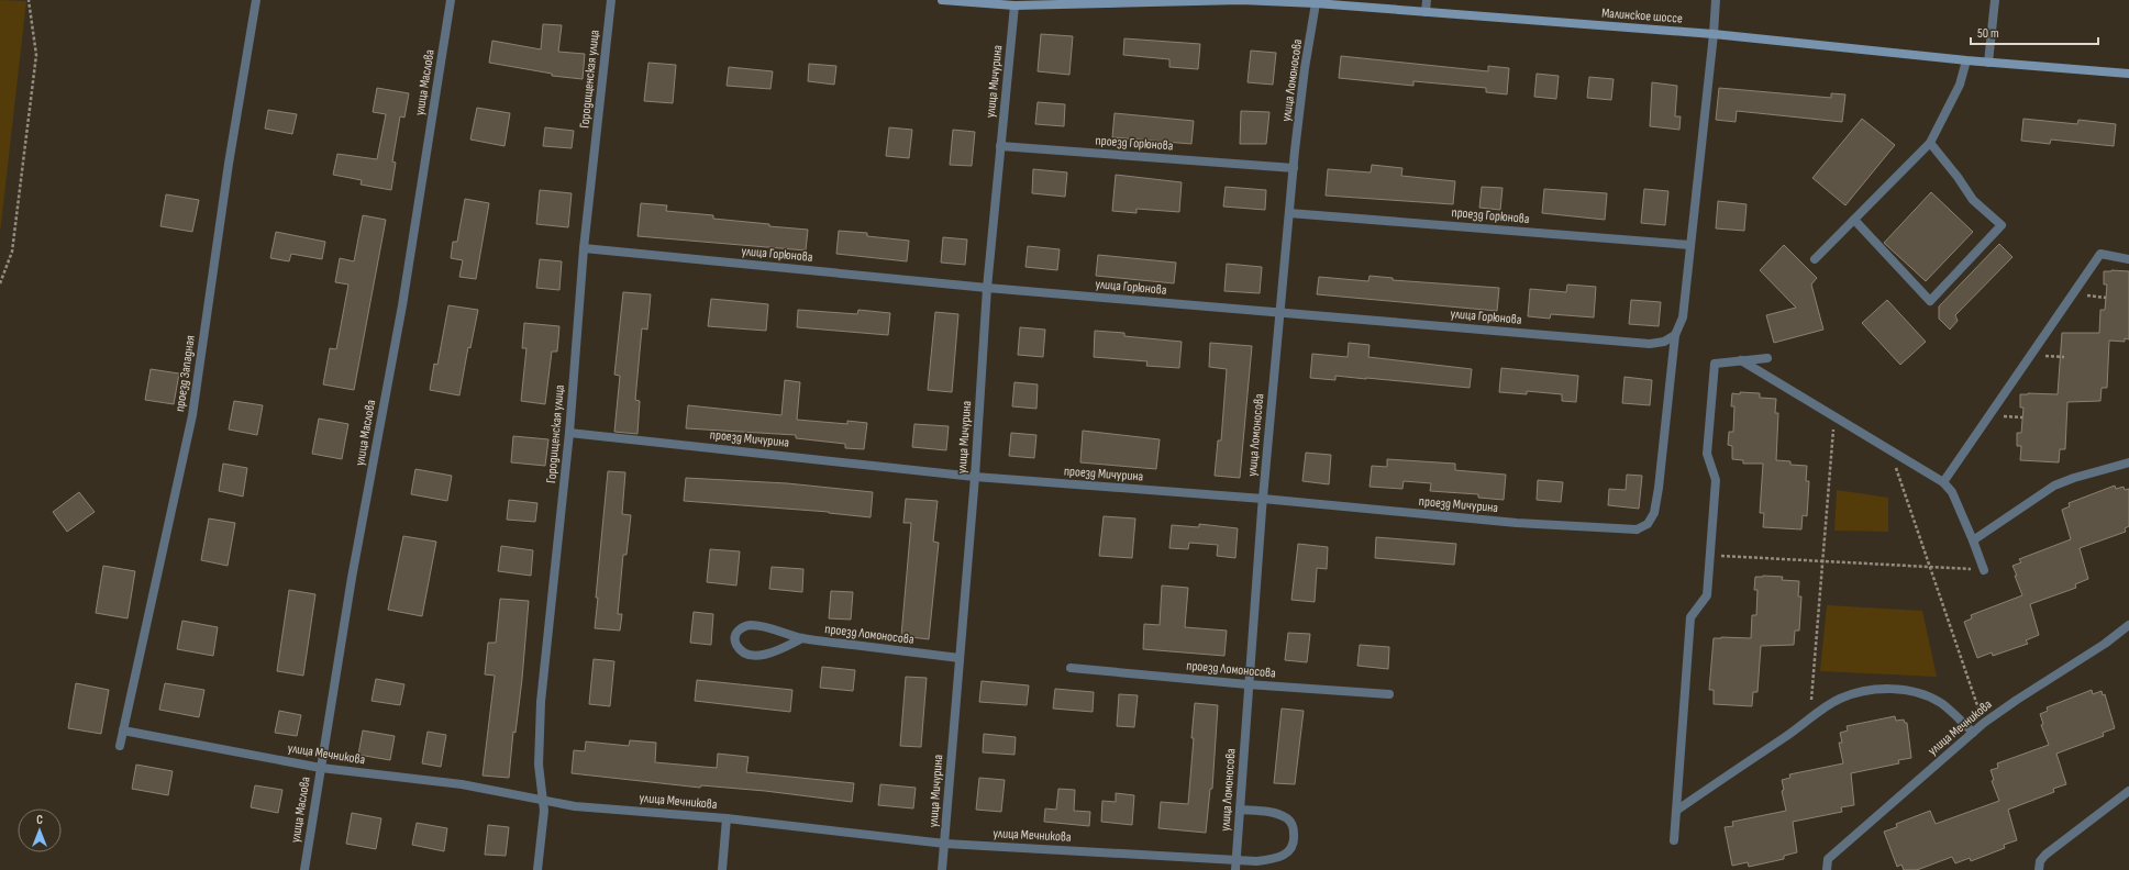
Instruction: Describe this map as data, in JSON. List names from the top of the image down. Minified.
{"streets":{"main road":["Малинское шоссе"],"street":["Городищенская улица","улица Ломоносова","улица Мичурина","улица Маслова","проезд Горюнова","улица Горюнова","проезд Западная","проезд Мичурина","проезд Ломоносова","улица Мечникова"]},"crossings":[["Малинское шоссе","улица Ломоносова"],["Малинское шоссе","улица Мичурина"],["Городищенская улица","улица Горюнова"],["Городищенская улица","проезд Мичурина"],["Городищенская улица","улица Мечникова"],["улица Ломоносова","проезд Горюнова"],["улица Ломоносова","улица Горюнова"],["улица Ломоносова","проезд Мичурина"],["улица Ломоносова","проезд Ломоносова"],["улица Ломоносова","улица Мечникова"],["улица Мичурина","проезд Горюнова"],["улица Мичурина","улица Горюнова"],["улица Мичурина","проезд Мичурина"],["улица Мичурина","проезд Ломоносова"],["улица Мичурина","улица Мечникова"],["улица Маслова","улица Мечникова"],["улица Горюнова","проезд Мичурина"],["проезд Западная","улица Мечникова"]],"scale_bar":"50 m","north":"top"}
